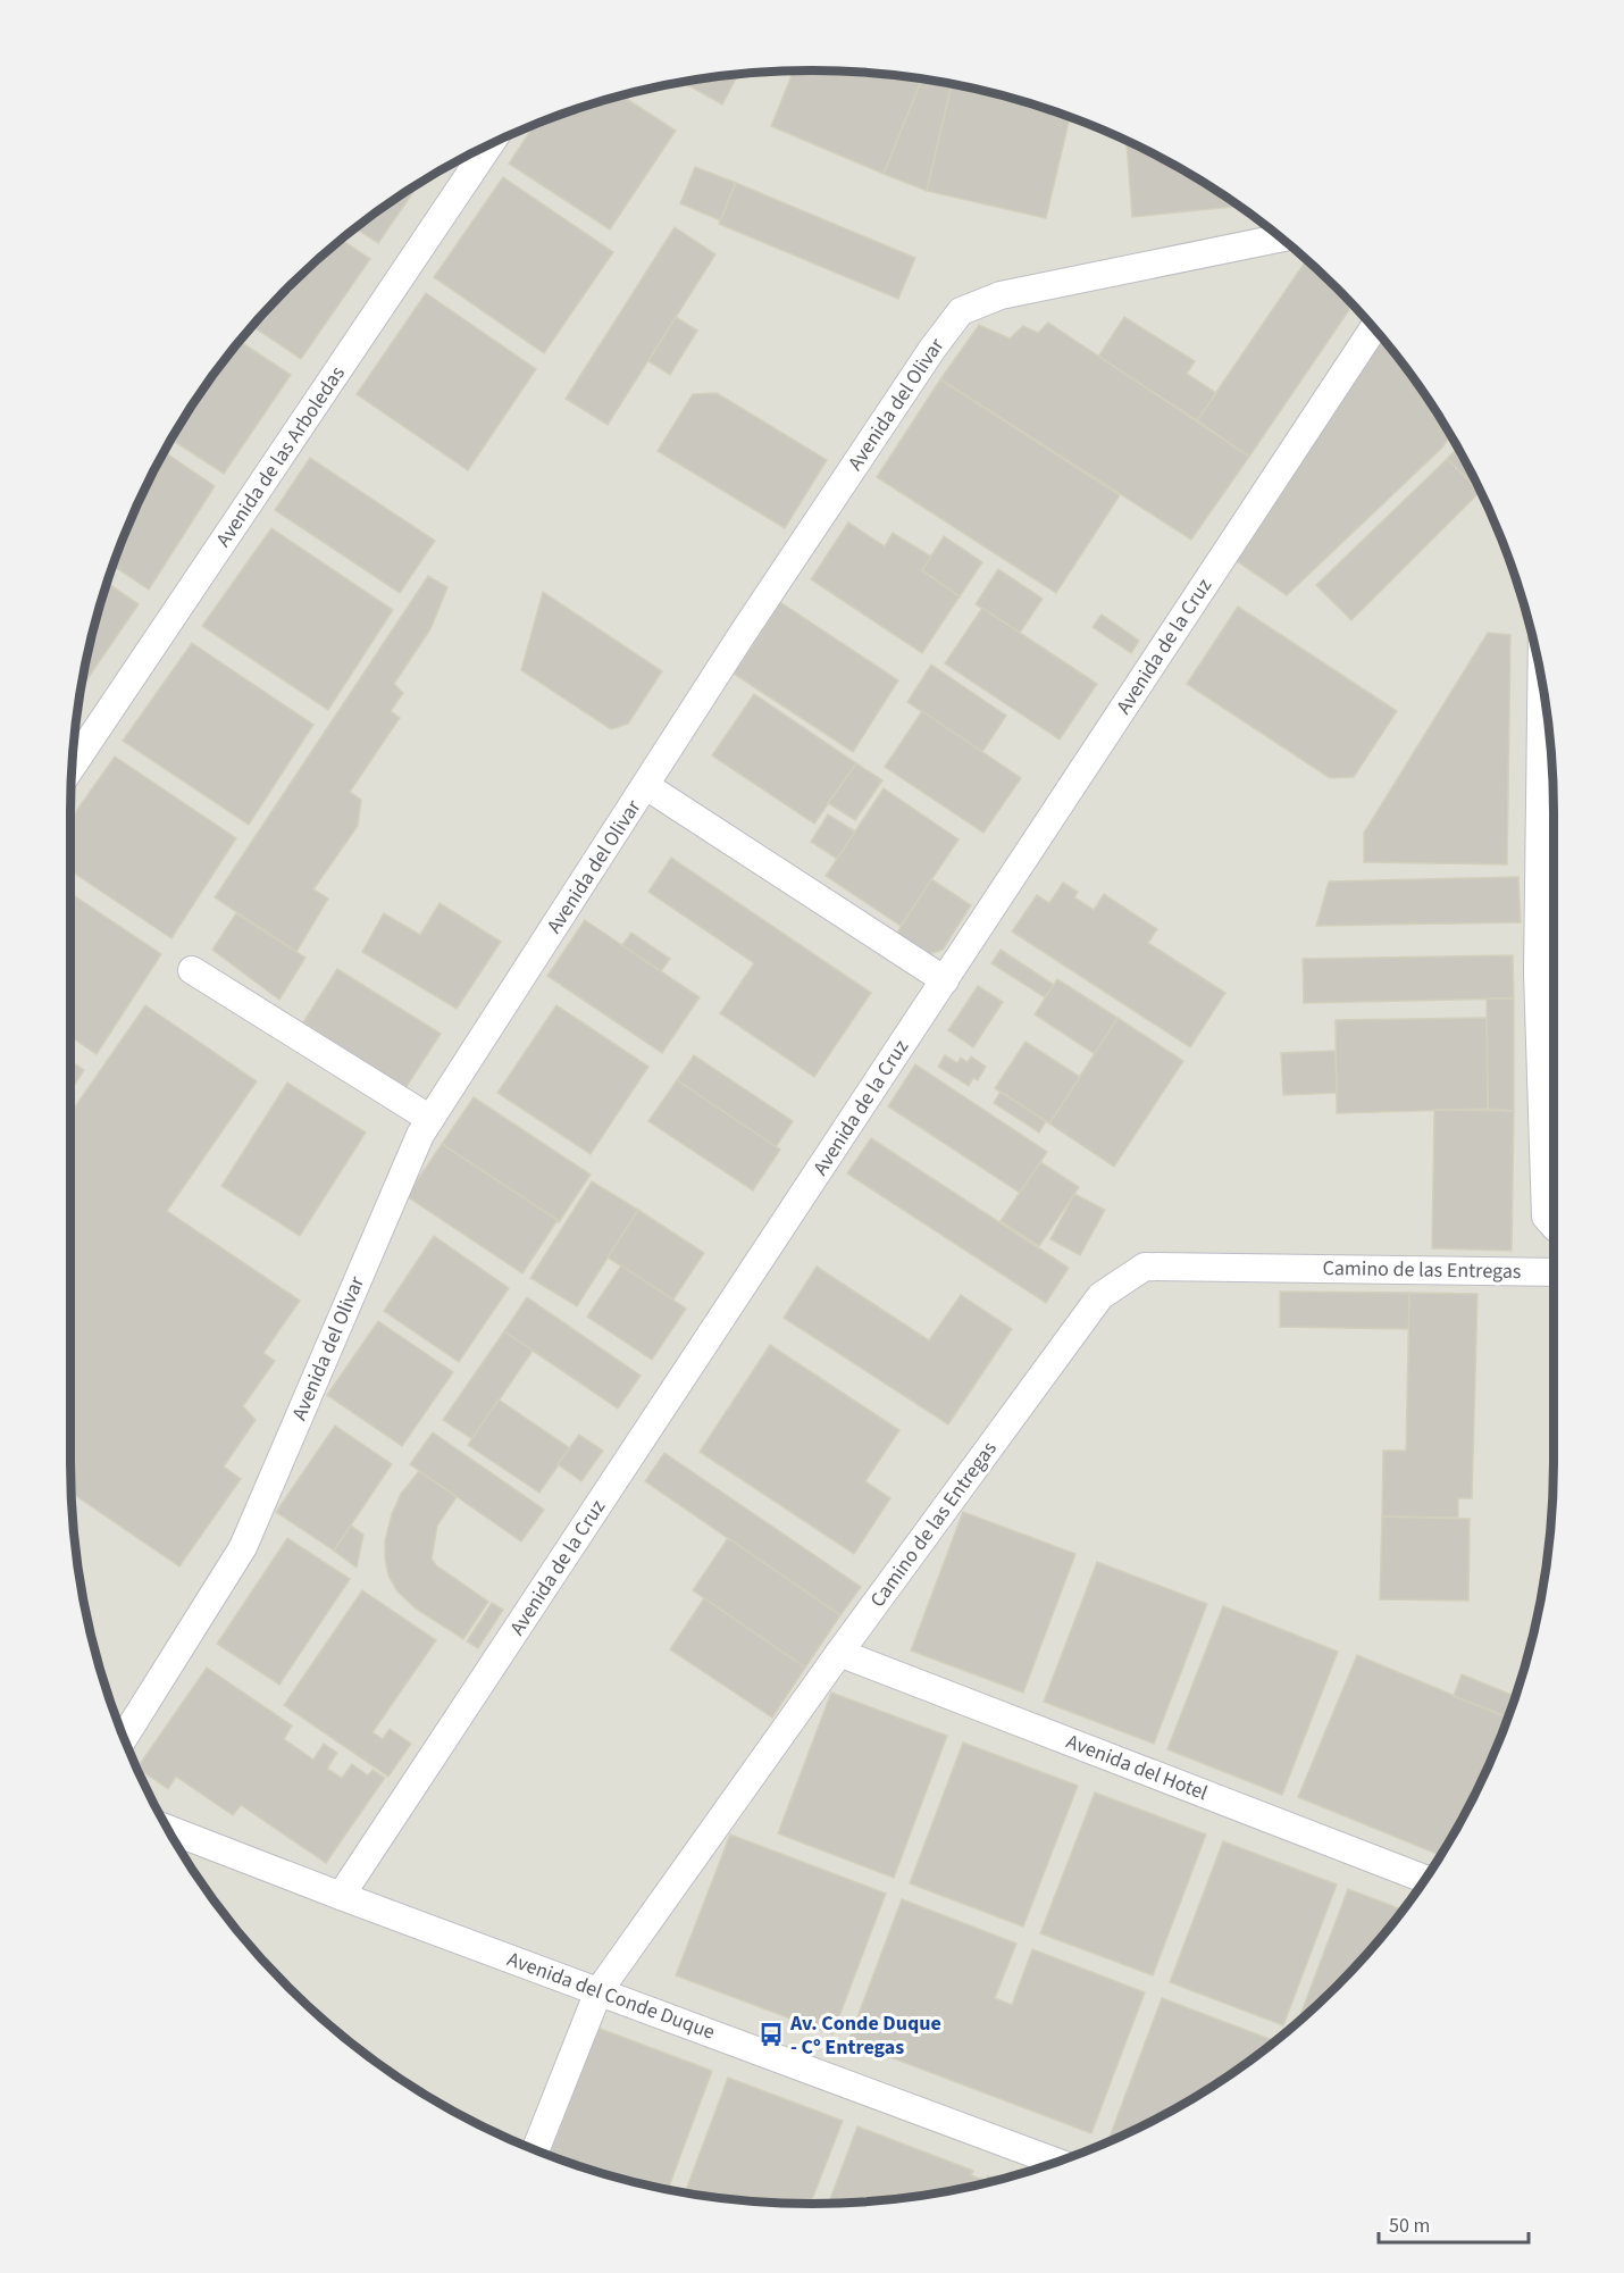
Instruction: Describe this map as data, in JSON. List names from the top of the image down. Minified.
{"streets":{"street":["Avenida del Olivar","Avenida de las Arboledas","Avenida de la Cruz","Camino de las Entregas","Avenida del Hotel","Avenida del Conde Duque"]},"crossings":[["Avenida de la Cruz","Avenida del Conde Duque"],["Camino de las Entregas","Avenida del Hotel"],["Camino de las Entregas","Avenida del Conde Duque"]],"places":{"bus stop":["Av. Conde Duque - Cº Entregas"]},"scale_bar":"50 m"}
